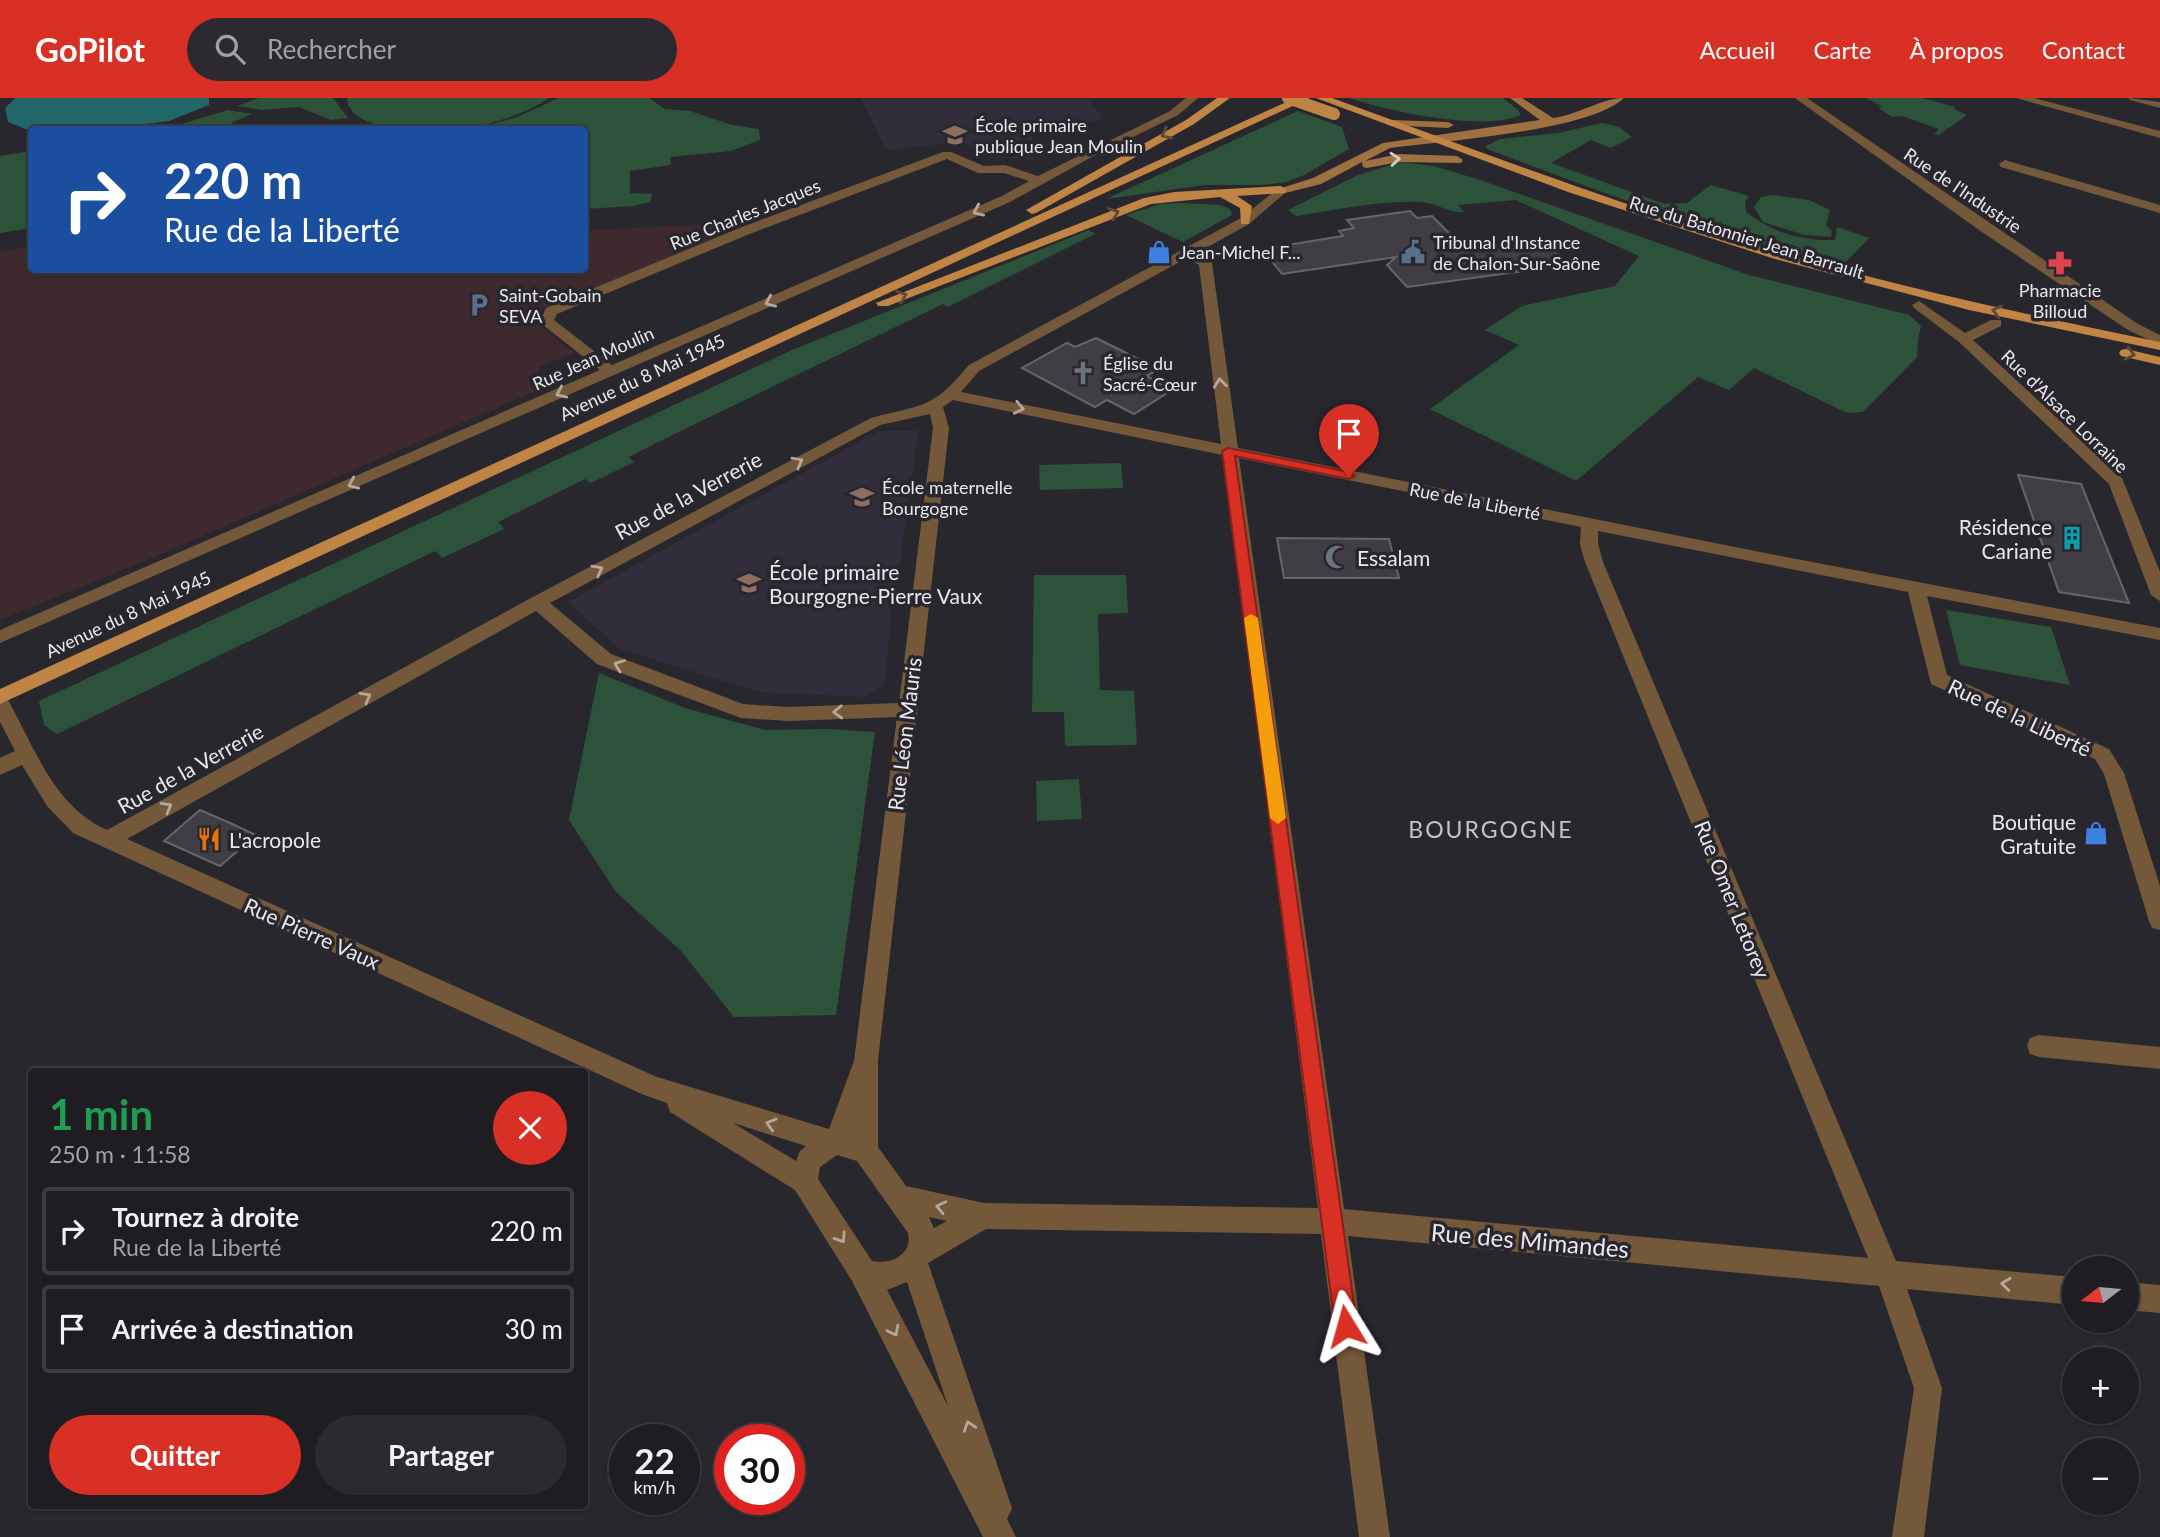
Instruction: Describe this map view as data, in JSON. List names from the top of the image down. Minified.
{"streets":{"main road":["Rue du Batonnier Jean Barrault","Avenue du 8 Mai 1945"],"street":["Rue de l'Industrie","Rue Charles Jacques","Rue Jean Moulin","Rue d'Alsace Lorraine","Rue de la Verrerie","Rue de la Liberté","Rue Léon Mauris","Rue Omer Letorey","Rue Pierre Vaux","Rue des Mimandes"]},"crossings":[["Rue de l'Industrie","Rue du Batonnier Jean Barrault"],["Rue Charles Jacques","Rue Jean Moulin"],["Rue du Batonnier Jean Barrault","Rue d'Alsace Lorraine"],["Rue de la Verrerie","Rue de la Liberté"],["Rue de la Verrerie","Rue Léon Mauris"],["Rue de la Verrerie","Rue Pierre Vaux"],["Rue de la Liberté","Rue Omer Letorey"],["Rue Omer Letorey","Rue des Mimandes"]],"one_way":["Rue Jean Moulin","Rue de la Verrerie"],"districts":["BOURGOGNE"],"places":{"school or university":["École primaire publique Jean Moulin","École maternelle Bourgogne","École primaire Bourgogne-Pierre Vaux"],"shop":["Jean-Michel F...","Boutique Gratuite"],"public building":["Tribunal d'Instance de Chalon-Sur-Saône"],"pharmacy":["Pharmacie Billoud"],"parking":["Saint-Gobain SEVA"],"church":["Église du Sacré-Cœur"],"building":["Résidence Cariane"],"mosque":["Essalam"],"restaurant":["L'acropole"]},"north":"left","page":{"header":"GoPilot","search":"Rechercher","nav":["Accueil","Carte","À propos","Contact"],"turn":["220 m","Rue de la Liberté"],"heading":["1 min","250 m · 11:58"],"list":[{"name":"Tournez à droite","note":"Rue de la Liberté","value":"220 m"},{"name":"Arrivée à destination","value":"30 m"}],"map_buttons":["+","−"],"buttons":["Quitter","Partager"],"speed":"22 km/h","limit":"30"}}
